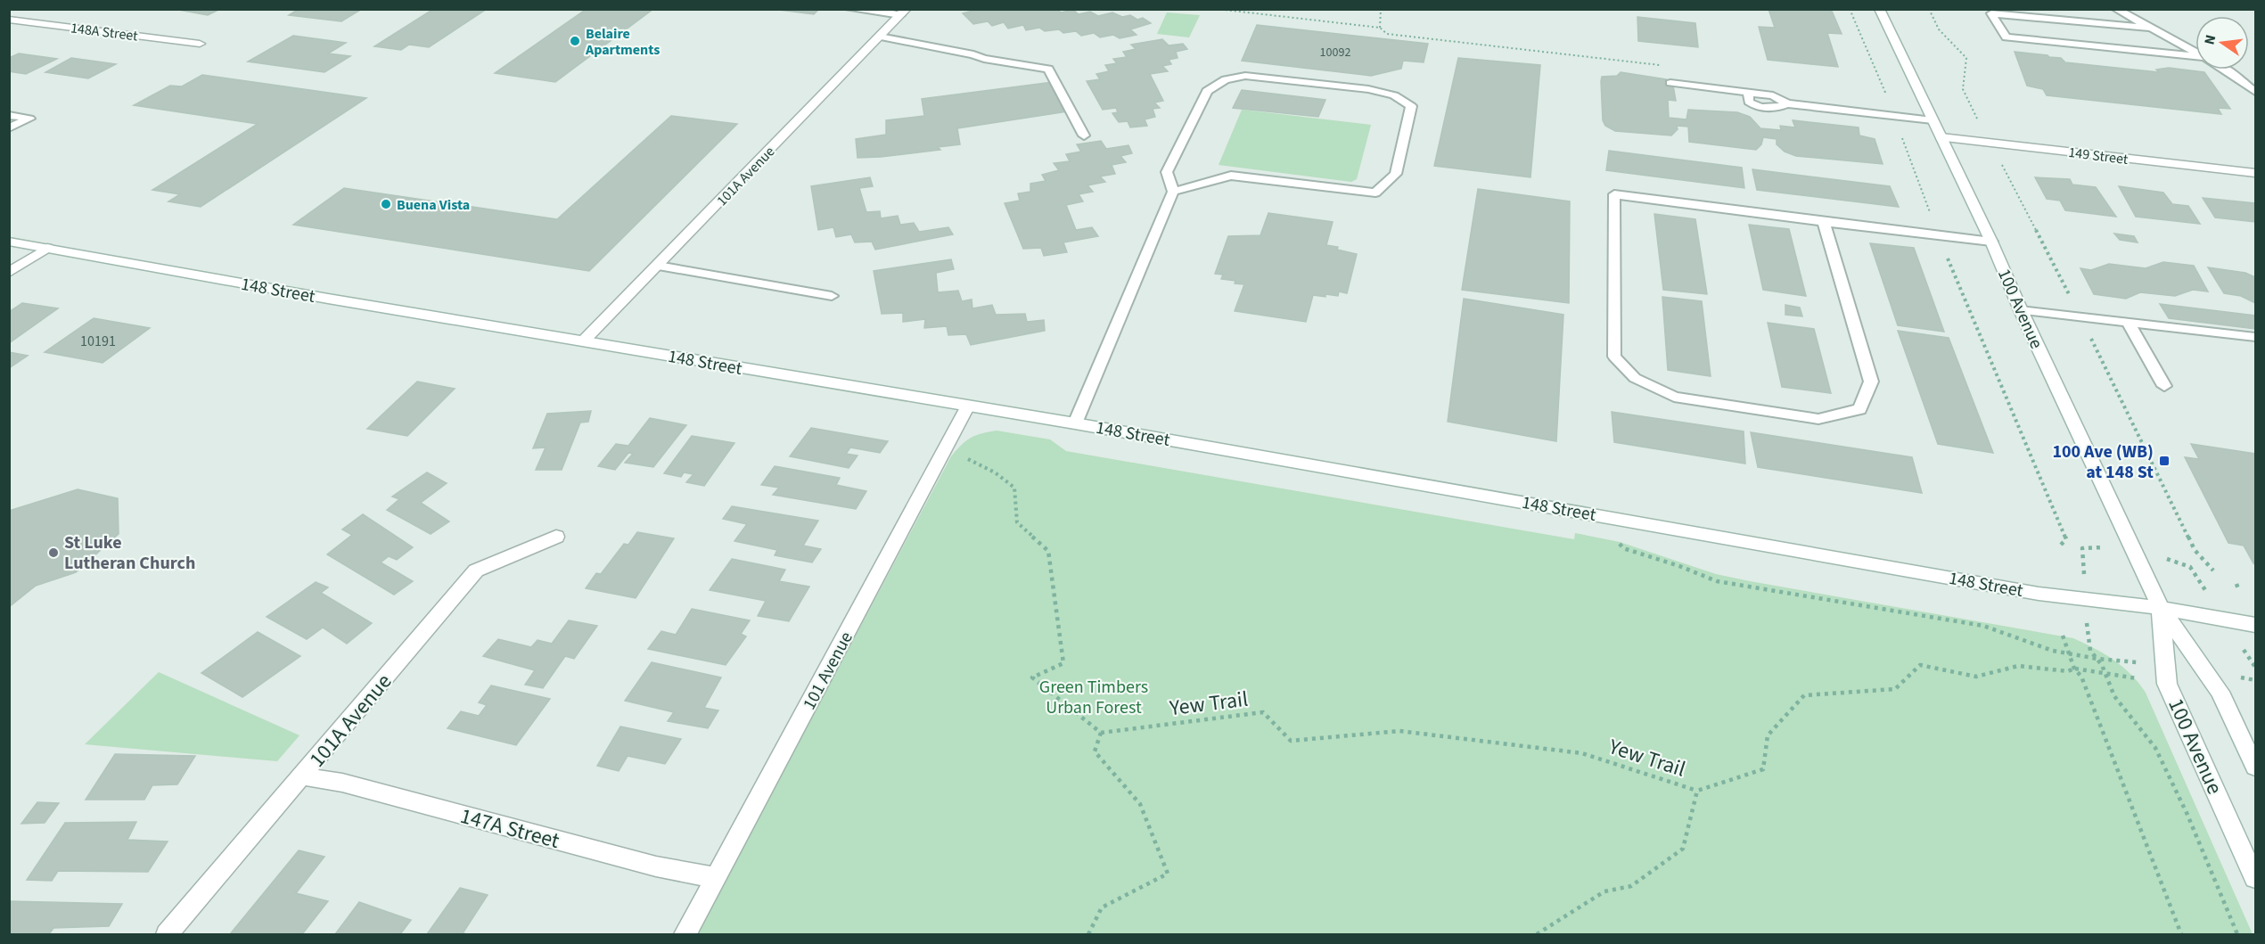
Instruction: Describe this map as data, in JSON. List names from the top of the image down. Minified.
{"streets":{"main road":["148A Street","149 Street","101A Avenue","148 Street","100 Avenue","101 Avenue","147A Street"],"path":["Yew Trail"]},"crossings":[["149 Street","100 Avenue"],["101A Avenue","148 Street"],["101A Avenue","147A Street"],["148 Street","100 Avenue"],["148 Street","101 Avenue"],["101 Avenue","147A Street"]],"parks":["Green Timbers Urban Forest"],"places":{"other":["Belaire Apartments","Buena Vista","St Luke Lutheran Church"],"transit":["100 Ave (WB) at 148 St"]},"house_numbers":["10092","10191"],"north":"left"}
